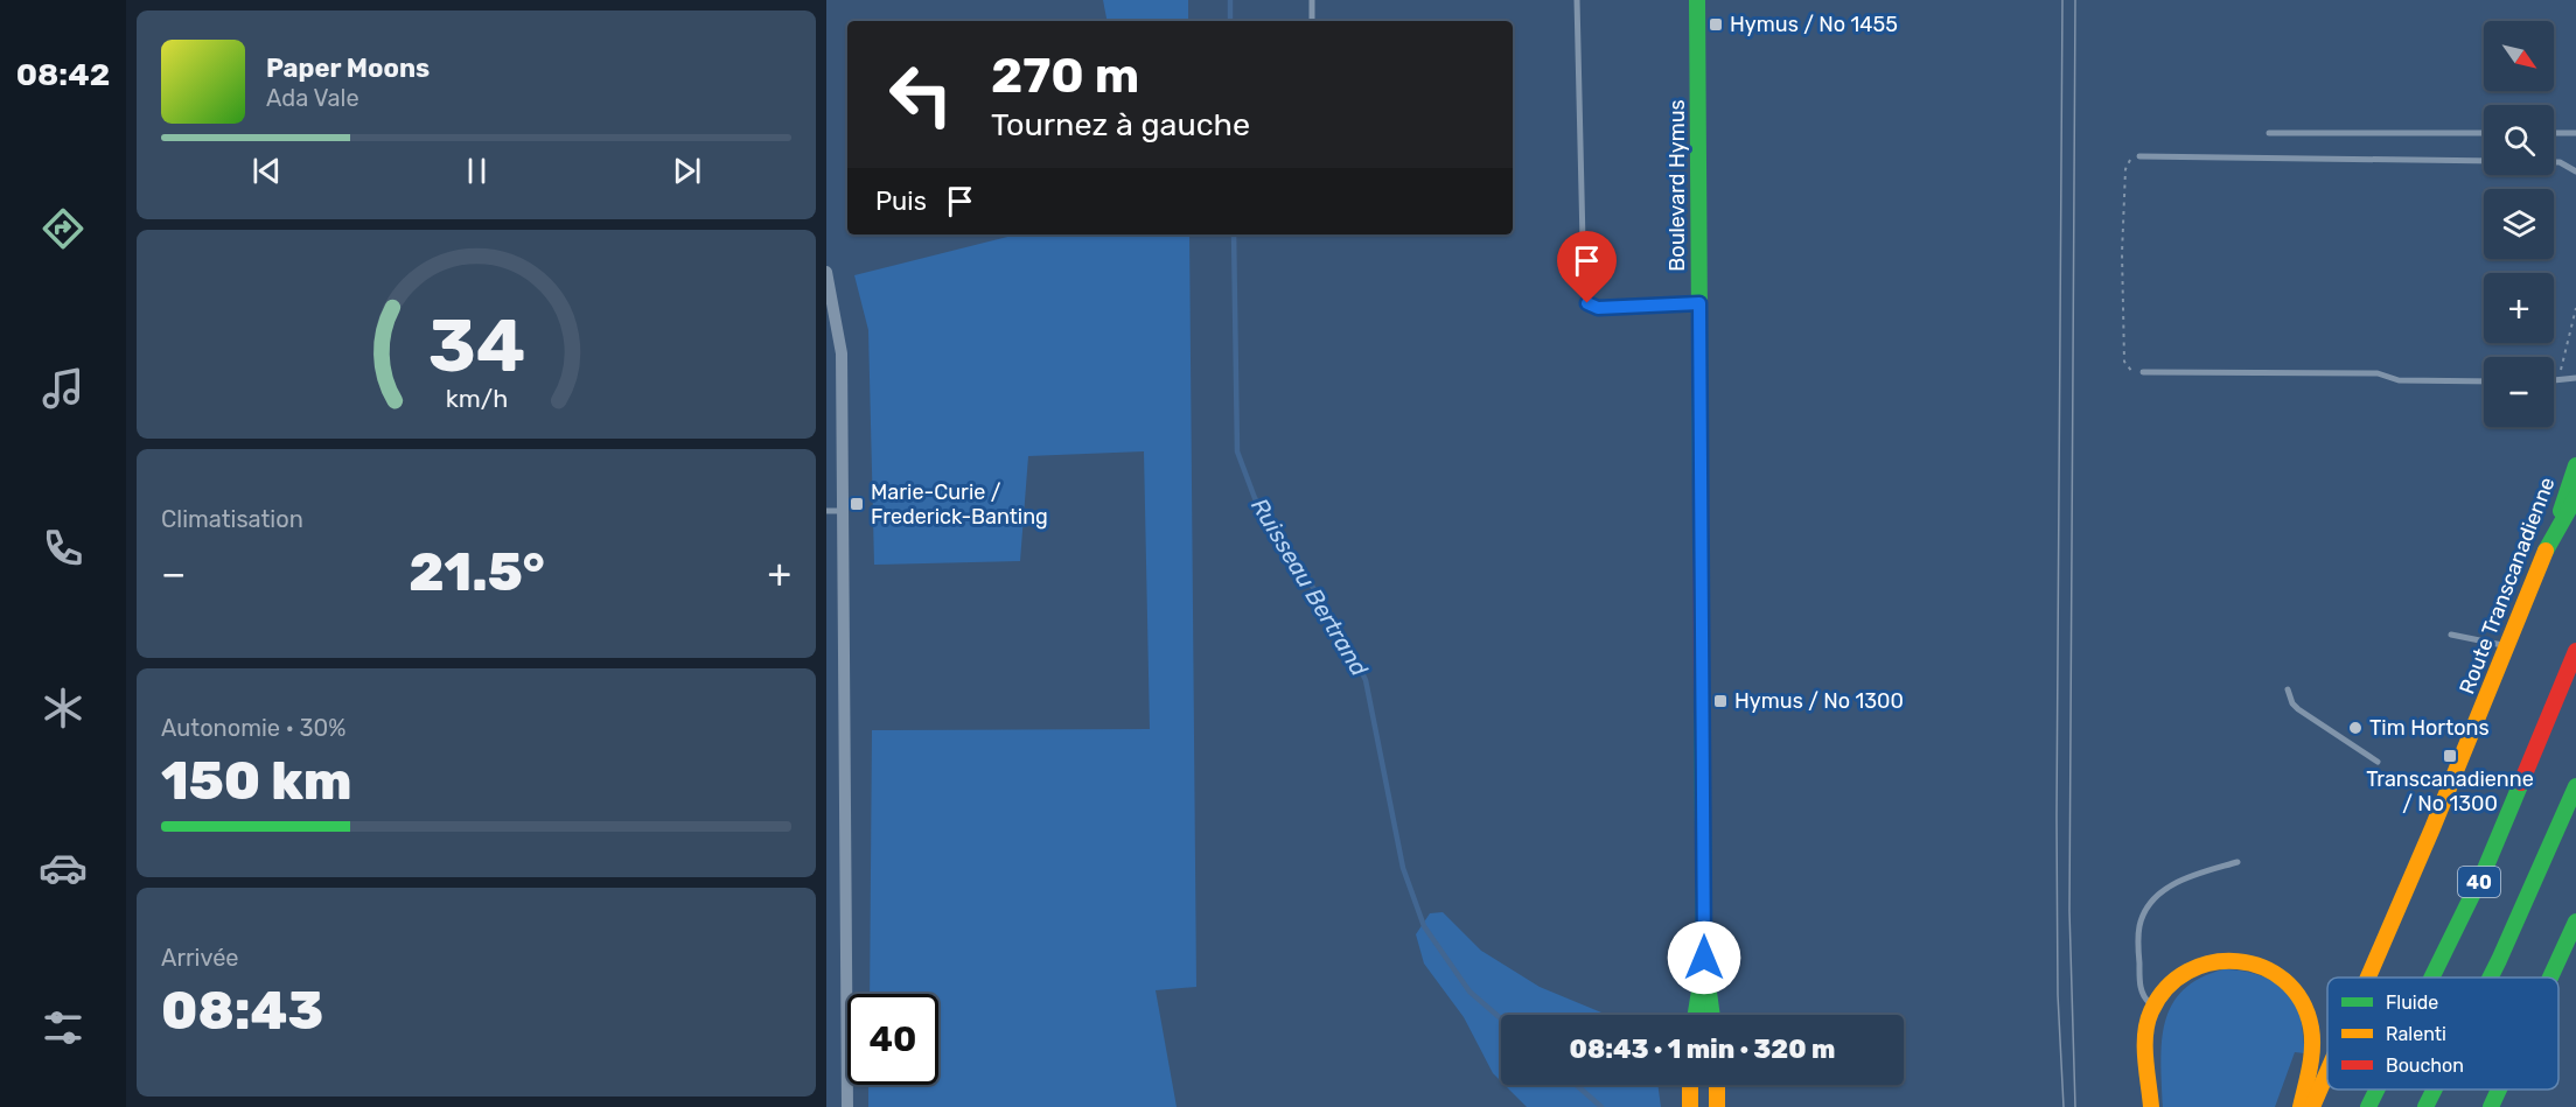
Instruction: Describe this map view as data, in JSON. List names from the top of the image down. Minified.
{"streets":{"main road":["Boulevard Hymus","Route Transcanadienne","40"]},"water":["Ruisseau Bertrand"],"places":{"transit":["Hymus / No 1455","Marie-Curie / Frederick-Banting","Hymus / No 1300","Transcanadienne / No 1300"],"other":["Tim Hortons"]},"legend":["Fluide","Ralenti","Bouchon"],"north":"bottom right","page":{"tabs":"08:42","map_buttons":["+","−"],"turn":["270 m","Tournez à gauche"],"song":["Paper Moons","Ada Vale"],"then":"Puis","tile":["Climatisation",["Autonomie · 30%","150 km"],["Arrivée","08:43"]],"heat":["−","21.5°","+"],"limit":"40","trip":"08:43 · 1 min · 320 m","gauge":["34","km/h"]}}
